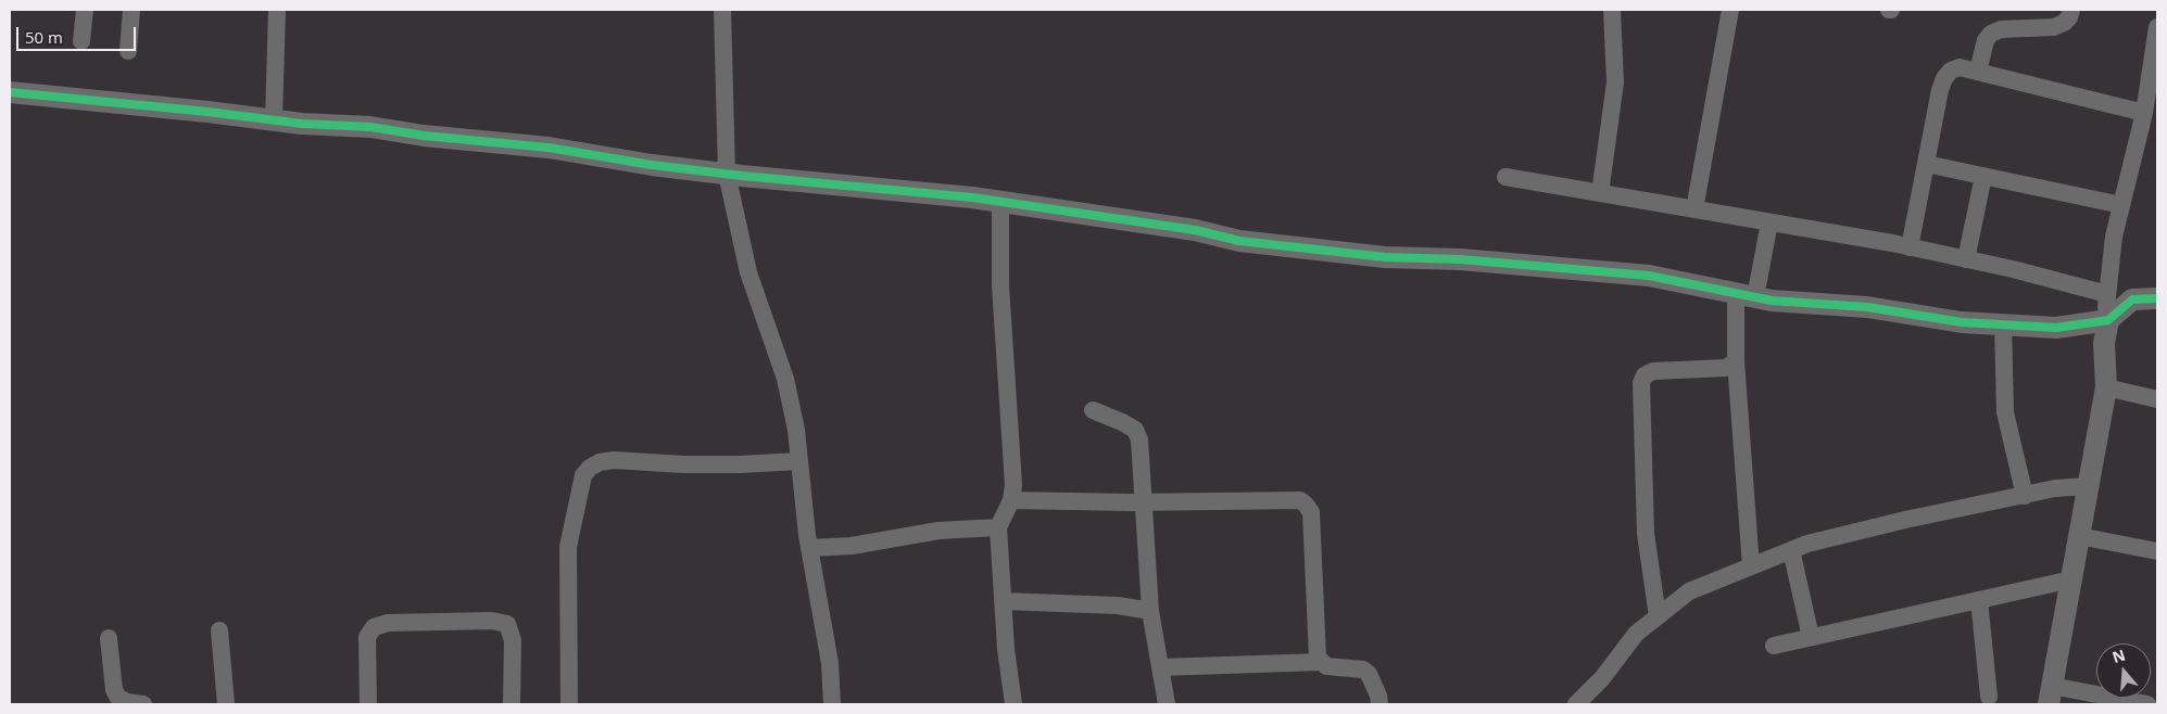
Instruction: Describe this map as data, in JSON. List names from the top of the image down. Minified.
{"scale_bar":"50 m","north":"top"}
